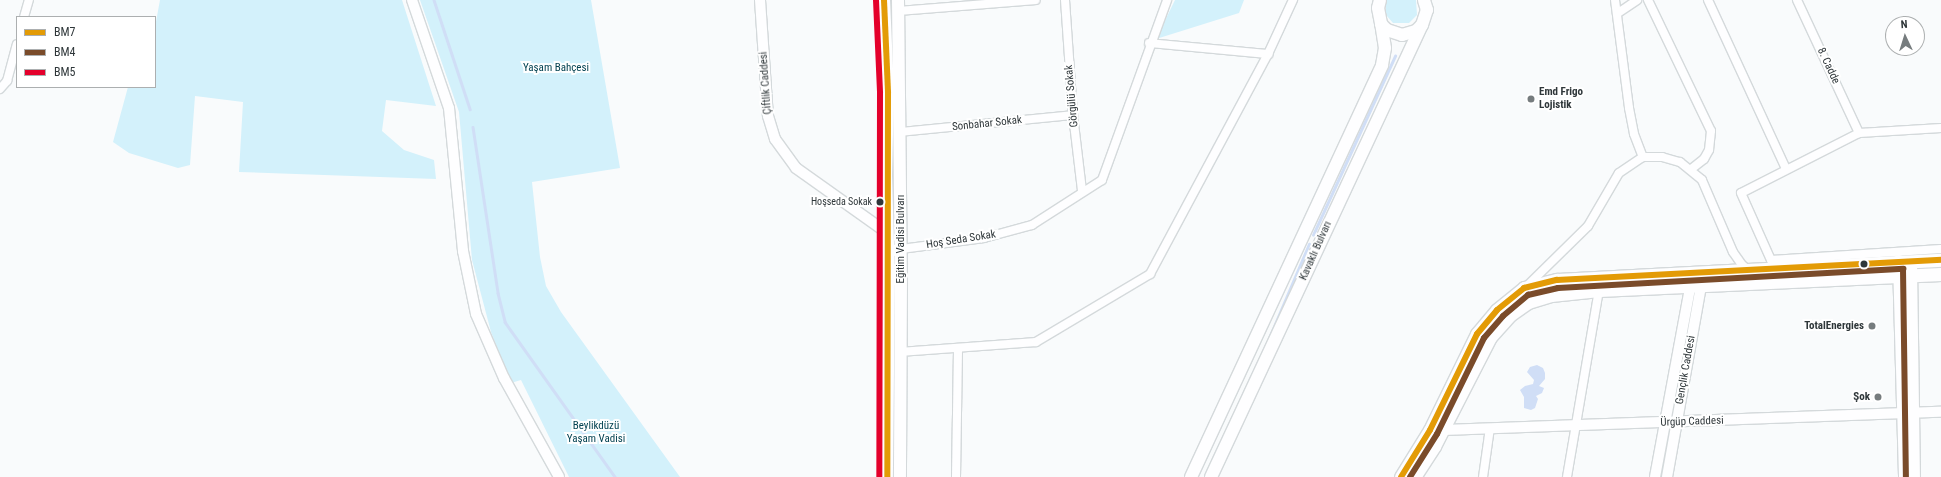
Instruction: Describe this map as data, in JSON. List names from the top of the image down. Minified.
{"streets":{"main road":["Eğitim Vadisi Bulvarı","Kavaklı Bulvarı"],"street":["8. Cadde","Çiftlik Caddesi","Görgülü Sokak","Sonbahar Sokak","Hoş Seda Sokak","Gençlik Caddesi","Ürgüp Caddesi"]},"crossings":[["Çiftlik Caddesi","Eğitim Vadisi Bulvarı"],["Görgülü Sokak","Sonbahar Sokak"],["Görgülü Sokak","Hoş Seda Sokak"],["Sonbahar Sokak","Eğitim Vadisi Bulvarı"],["Eğitim Vadisi Bulvarı","Hoş Seda Sokak"],["Gençlik Caddesi","Ürgüp Caddesi"]],"parks":["Yaşam Bahçesi","Beylikdüzü Yaşam Vadisi"],"places":["Emd Frigo Lojistik","Hoşseda Sokak","TotalEnergies","Şok"],"lines":["transit line BM7","transit line BM5","transit line BM4"],"legend":["BM7","BM4","BM5"],"north":"top"}
